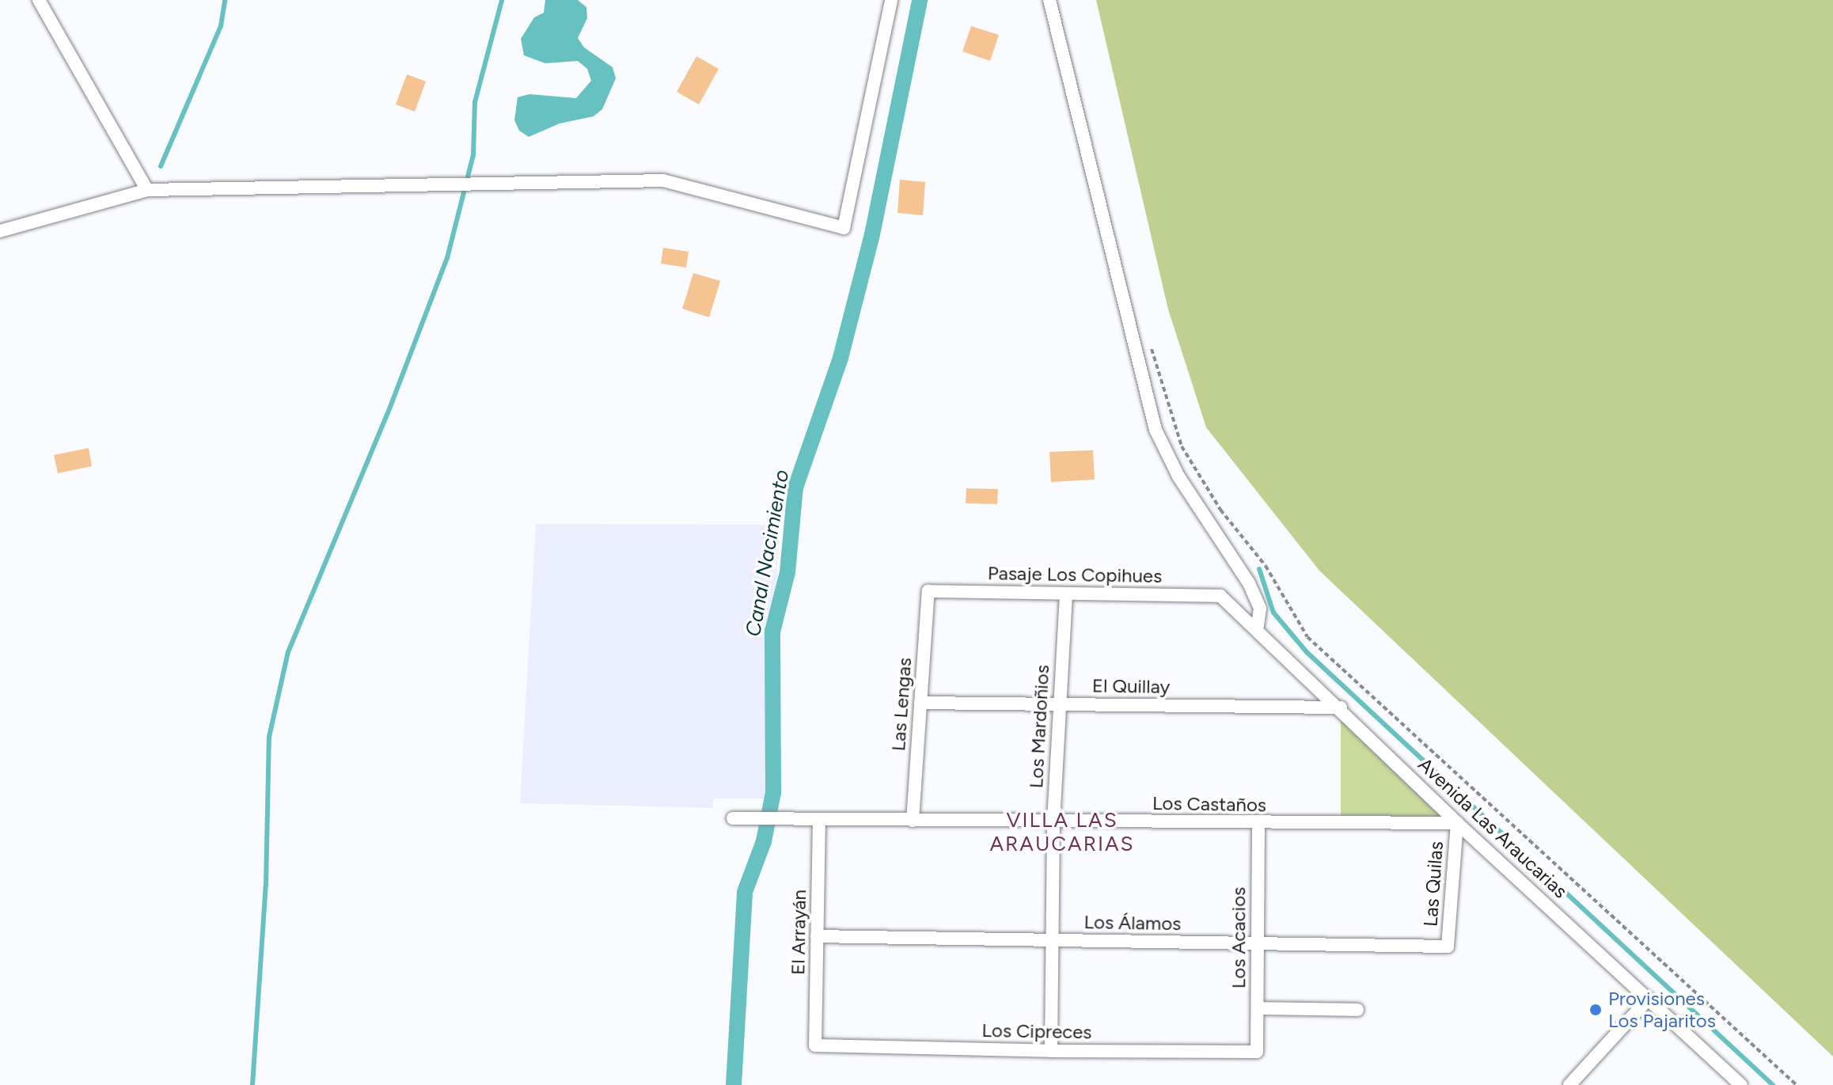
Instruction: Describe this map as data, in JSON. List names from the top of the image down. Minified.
{"streets":{"street":["Pasaje Los Copihues","El Quillay","Las Lengas","Los Mardoñios","Los Castaños","Avenida Las Araucarias","Las Quilas","Los Álamos","El Arrayán","Los Acacios","Los Cipreces"]},"crossings":[["Pasaje Los Copihues","Las Lengas"],["Pasaje Los Copihues","Los Mardoñios"],["Pasaje Los Copihues","Avenida Las Araucarias"],["El Quillay","Las Lengas"],["El Quillay","Los Mardoñios"],["El Quillay","Avenida Las Araucarias"],["Las Lengas","Los Castaños"],["Los Mardoñios","Los Castaños"],["Los Mardoñios","Los Álamos"],["Los Mardoñios","Los Cipreces"],["Los Castaños","Avenida Las Araucarias"],["Los Castaños","Las Quilas"],["Los Castaños","El Arrayán"],["Los Castaños","Los Acacios"],["Avenida Las Araucarias","Las Quilas"],["Las Quilas","Los Álamos"],["Los Álamos","El Arrayán"],["Los Álamos","Los Acacios"],["El Arrayán","Los Cipreces"],["Los Acacios","Los Cipreces"]],"districts":["VILLA LAS ARAUCARIAS"],"water":["Canal Nacimiento"],"places":["Provisiones Los Pajaritos"]}
